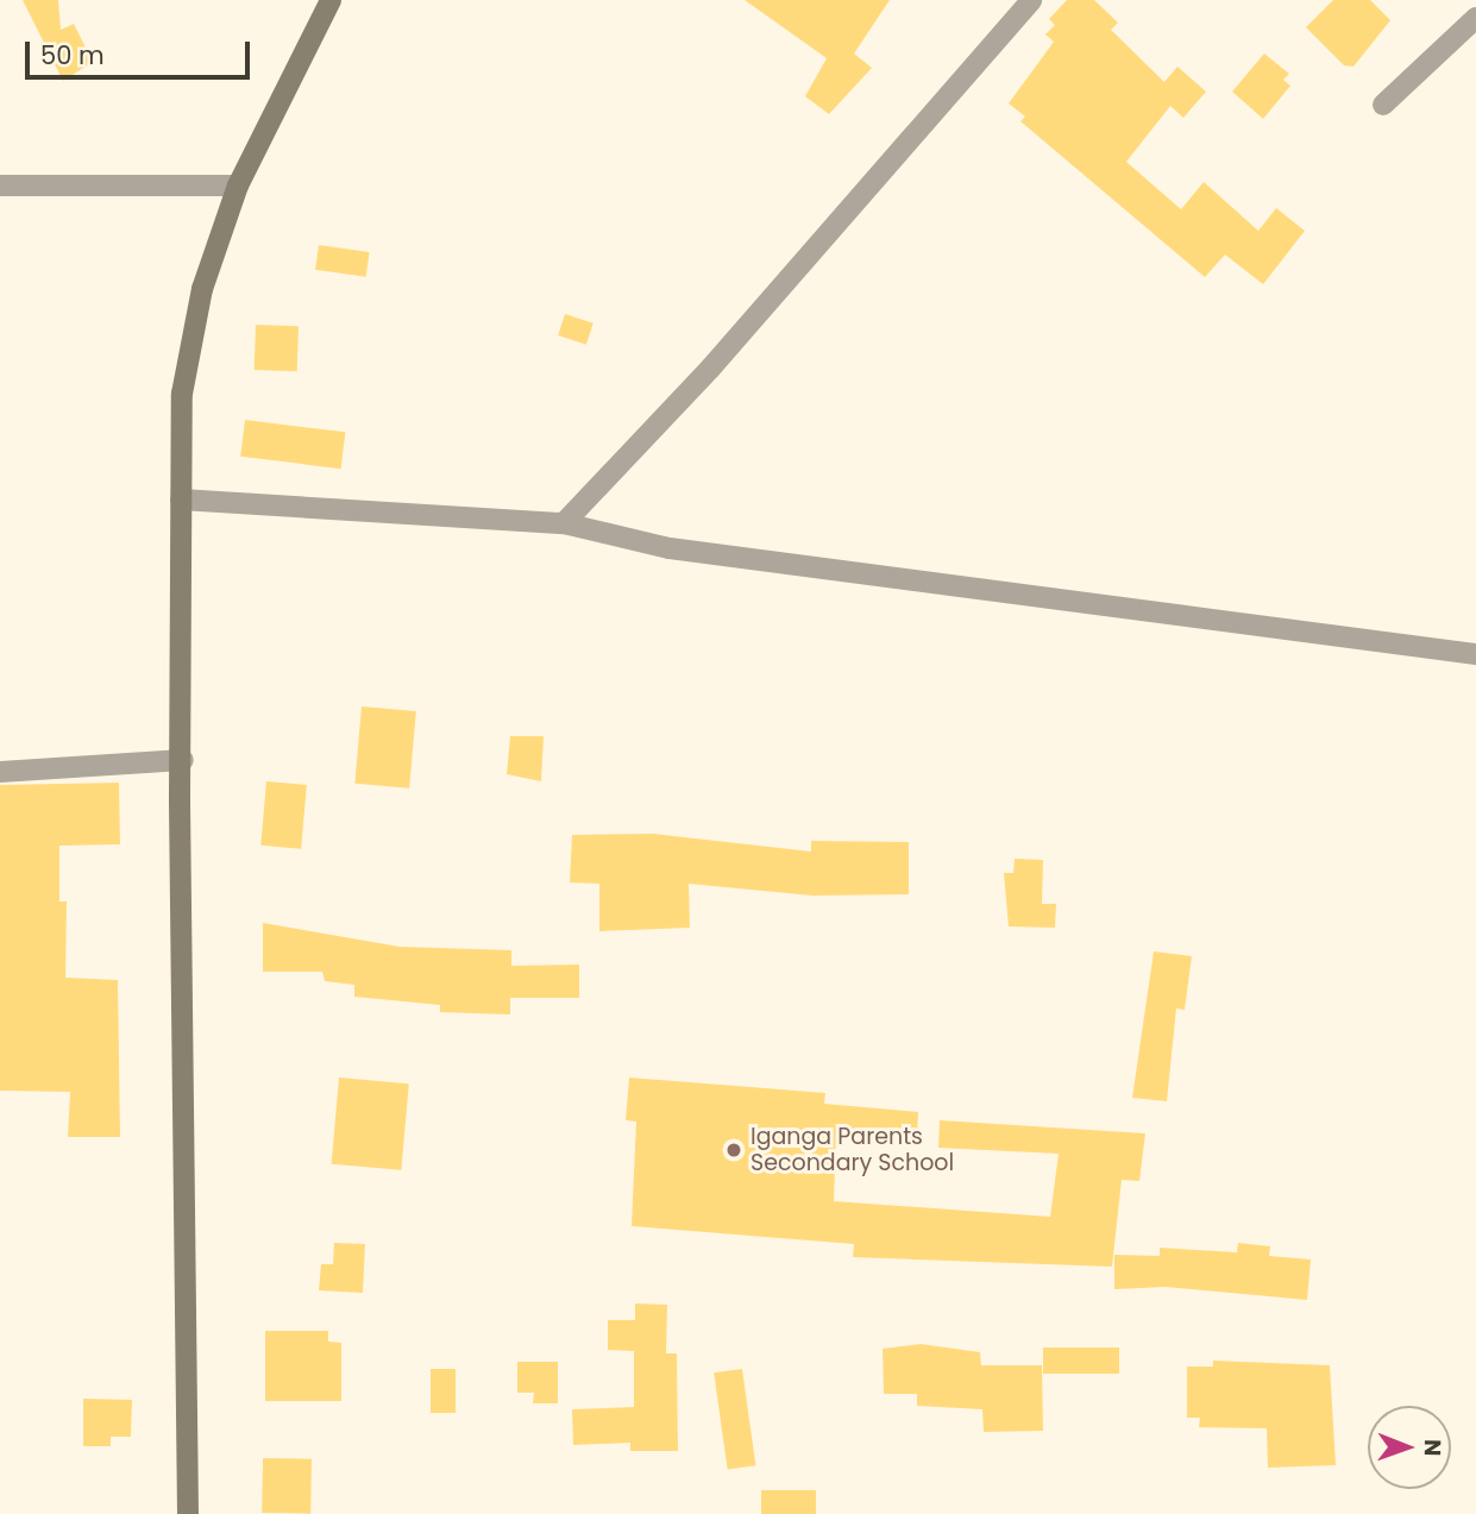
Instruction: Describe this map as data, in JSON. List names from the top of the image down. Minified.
{"places":["Iganga Parents Secondary School"],"scale_bar":"50 m","north":"right"}
